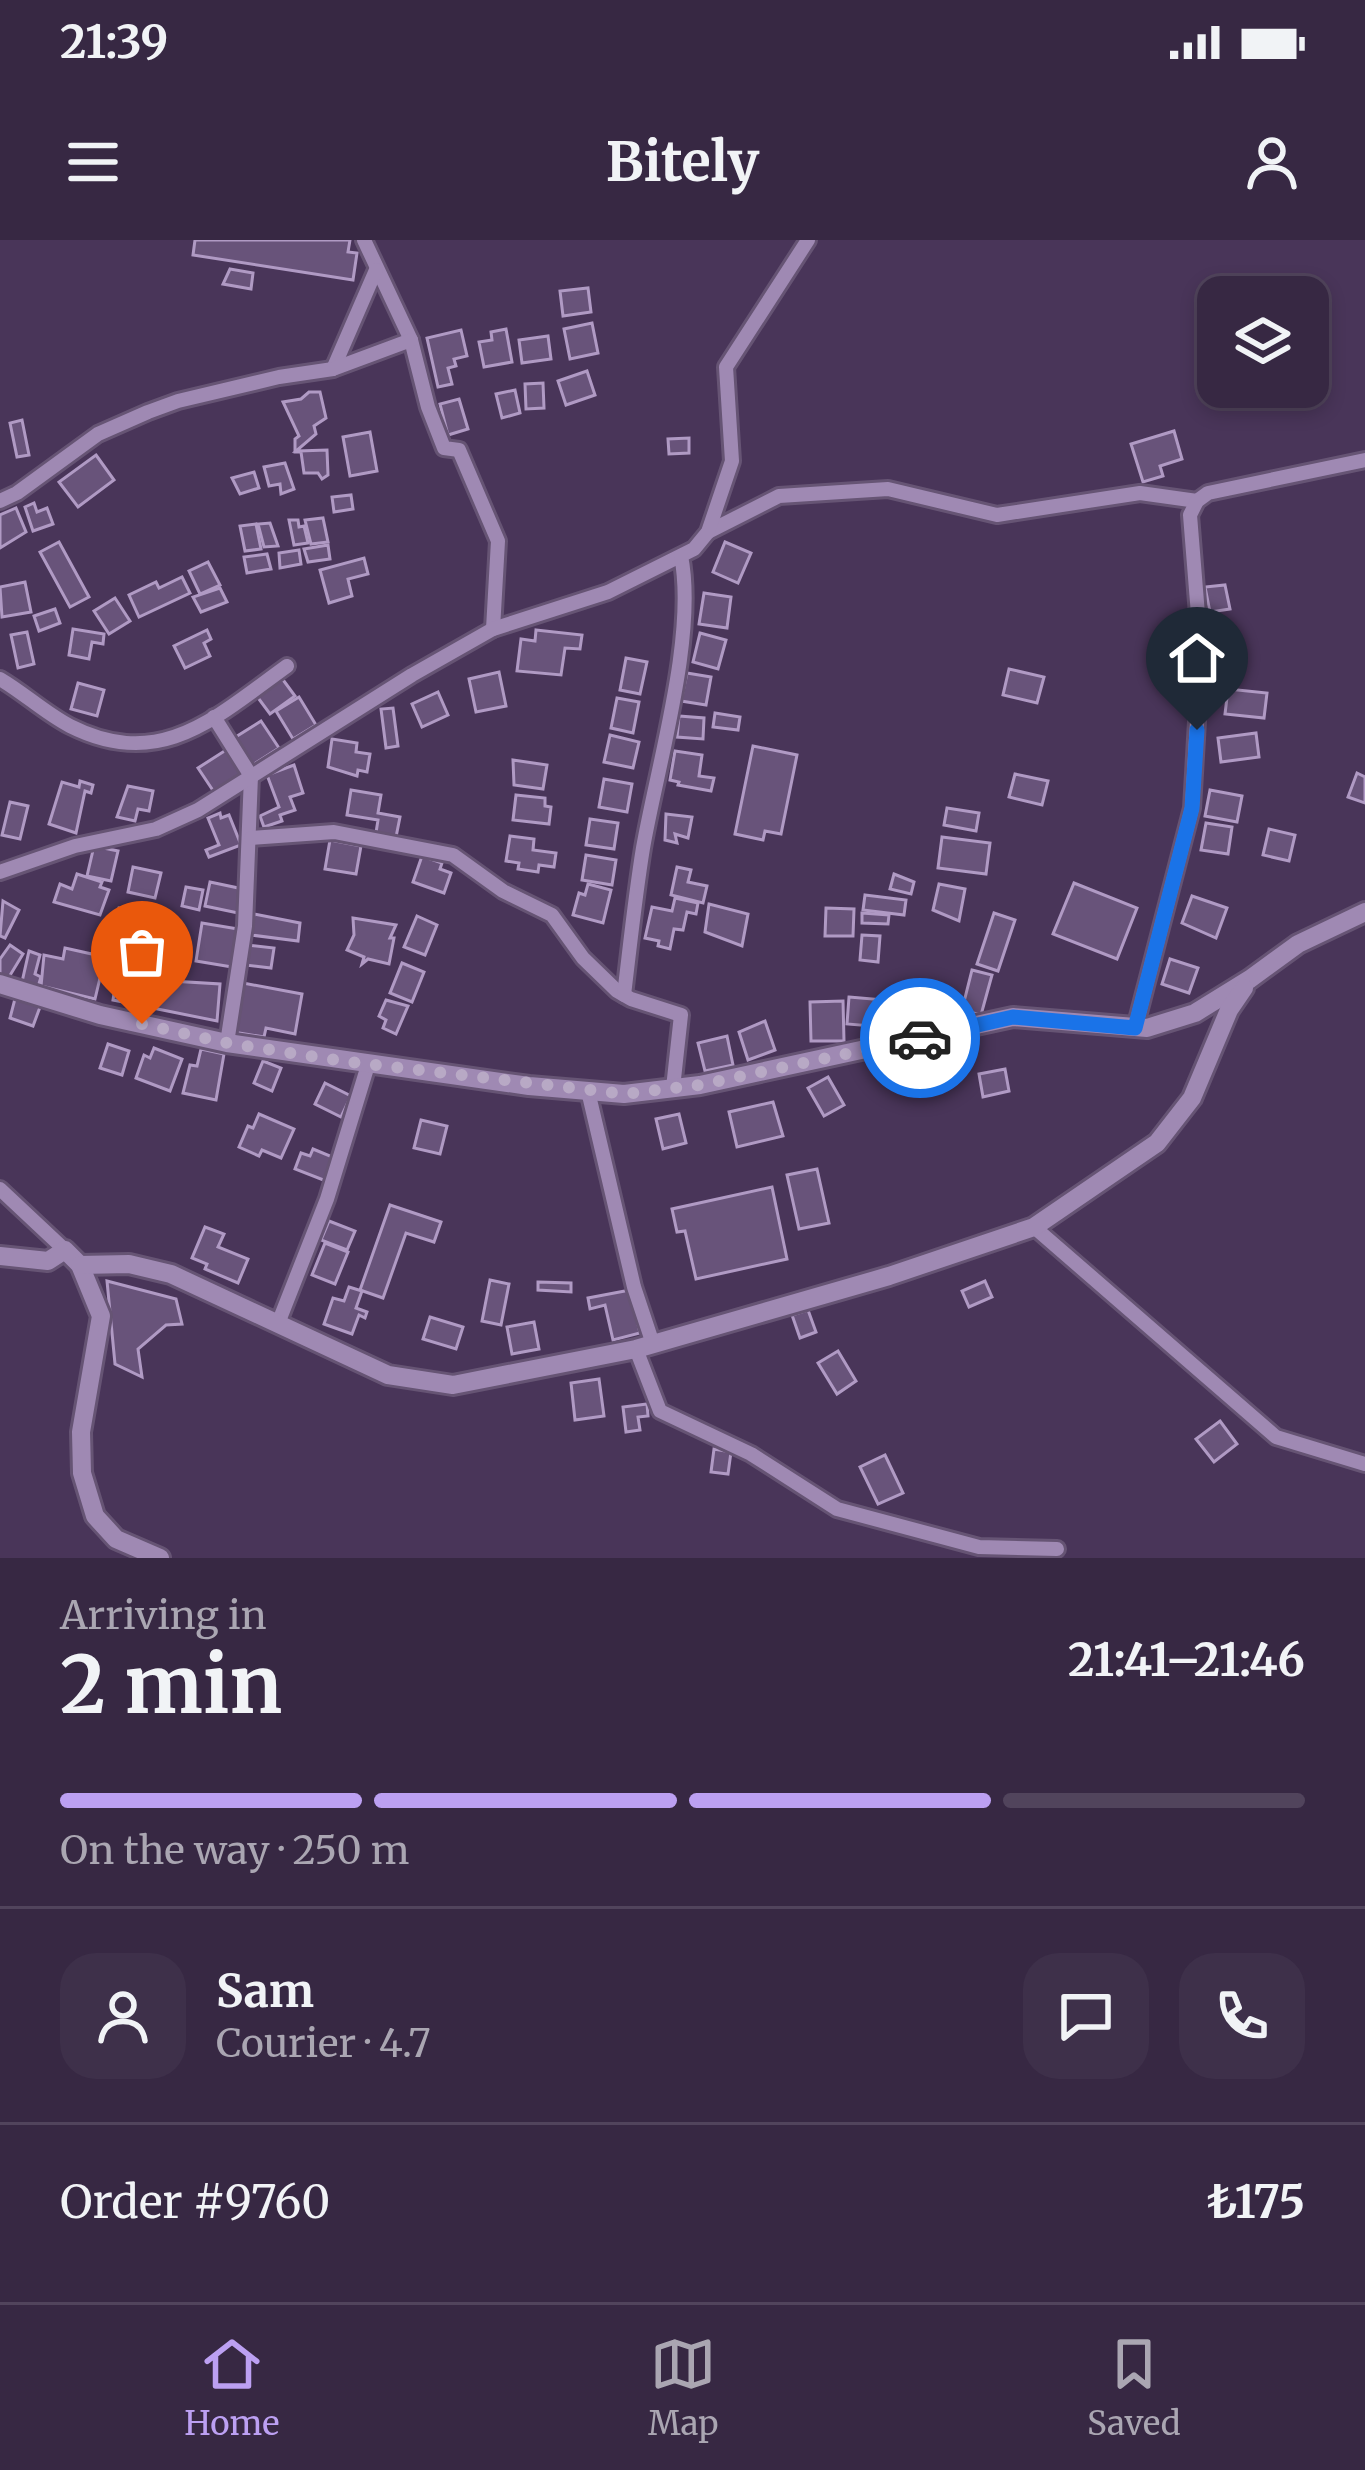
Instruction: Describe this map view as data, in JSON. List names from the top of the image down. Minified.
{"page":{"status":"21:39","header":"Bitely","heading":["2 min","Arriving in","21:41–21:46"],"panel":["Sam","Courier · 4.7","Order #9760","₺175"],"bar":"On the way · 250 m","tabs":["Home","Map","Saved"]}}
